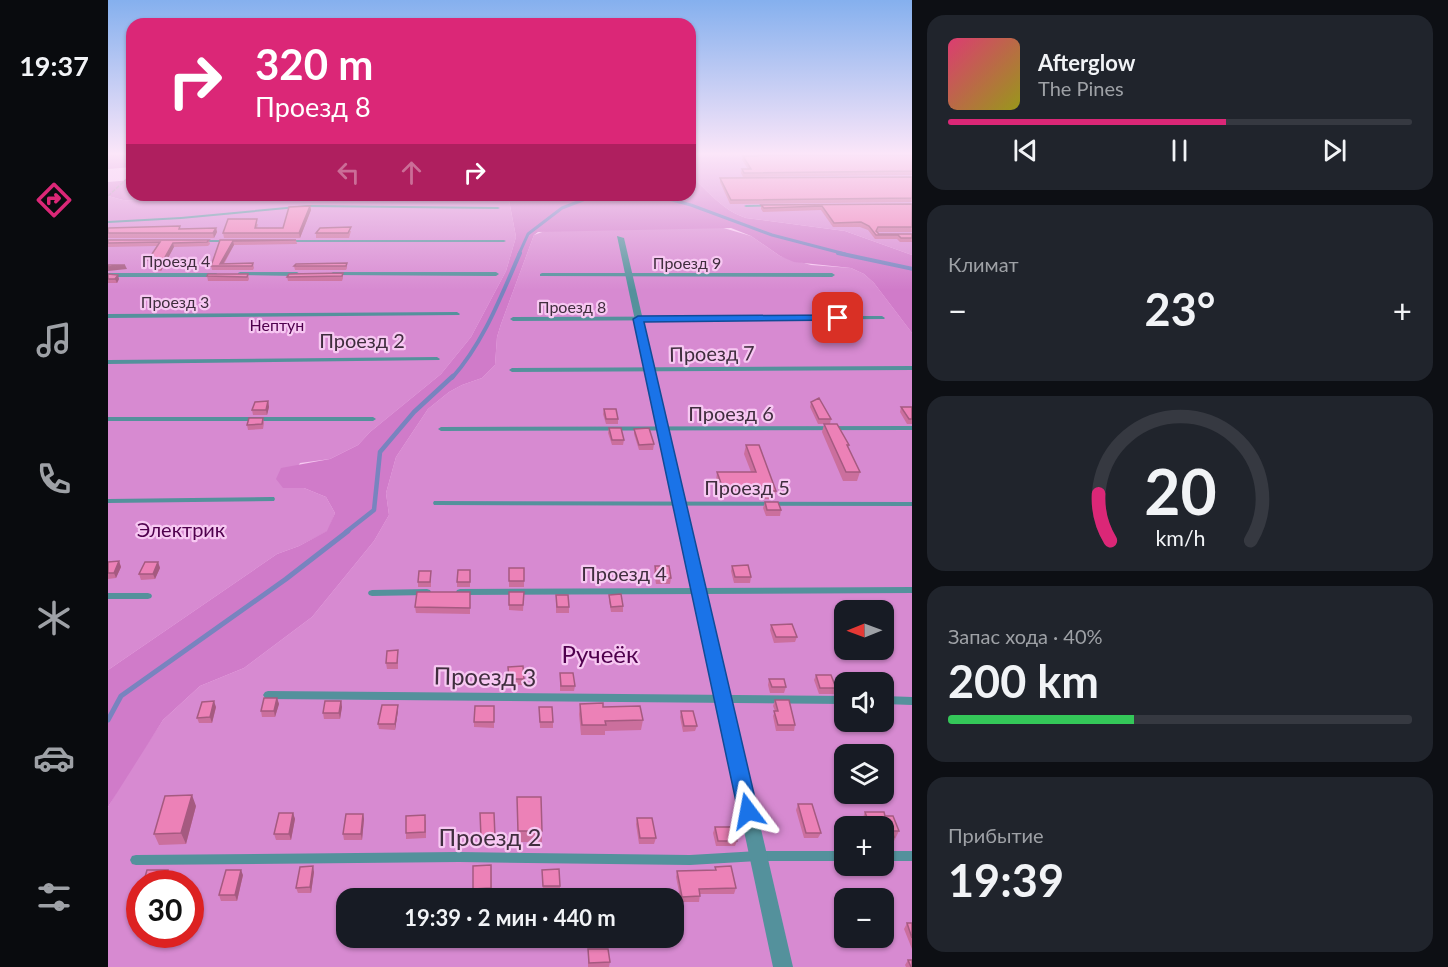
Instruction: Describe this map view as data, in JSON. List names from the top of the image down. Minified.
{"streets":{"lane":["Проезд 4","Проезд 9","Проезд 3","Проезд 8","Проезд 2","Проезд 7","Проезд 6","Проезд 5"]},"parks":["Нептун","Электрик","Ручеёк"],"north":"left","page":{"tabs":"19:37","turn":["320 m","Проезд 8"],"song":["Afterglow","The Pines"],"tile":["Климат",["Запас хода · 40%","200 km"],["Прибытие","19:39"]],"heat":["−","23°","+"],"map_buttons":["+","−"],"limit":"30","trip":"19:39 · 2 мин · 440 m","gauge":["20","km/h"]}}
